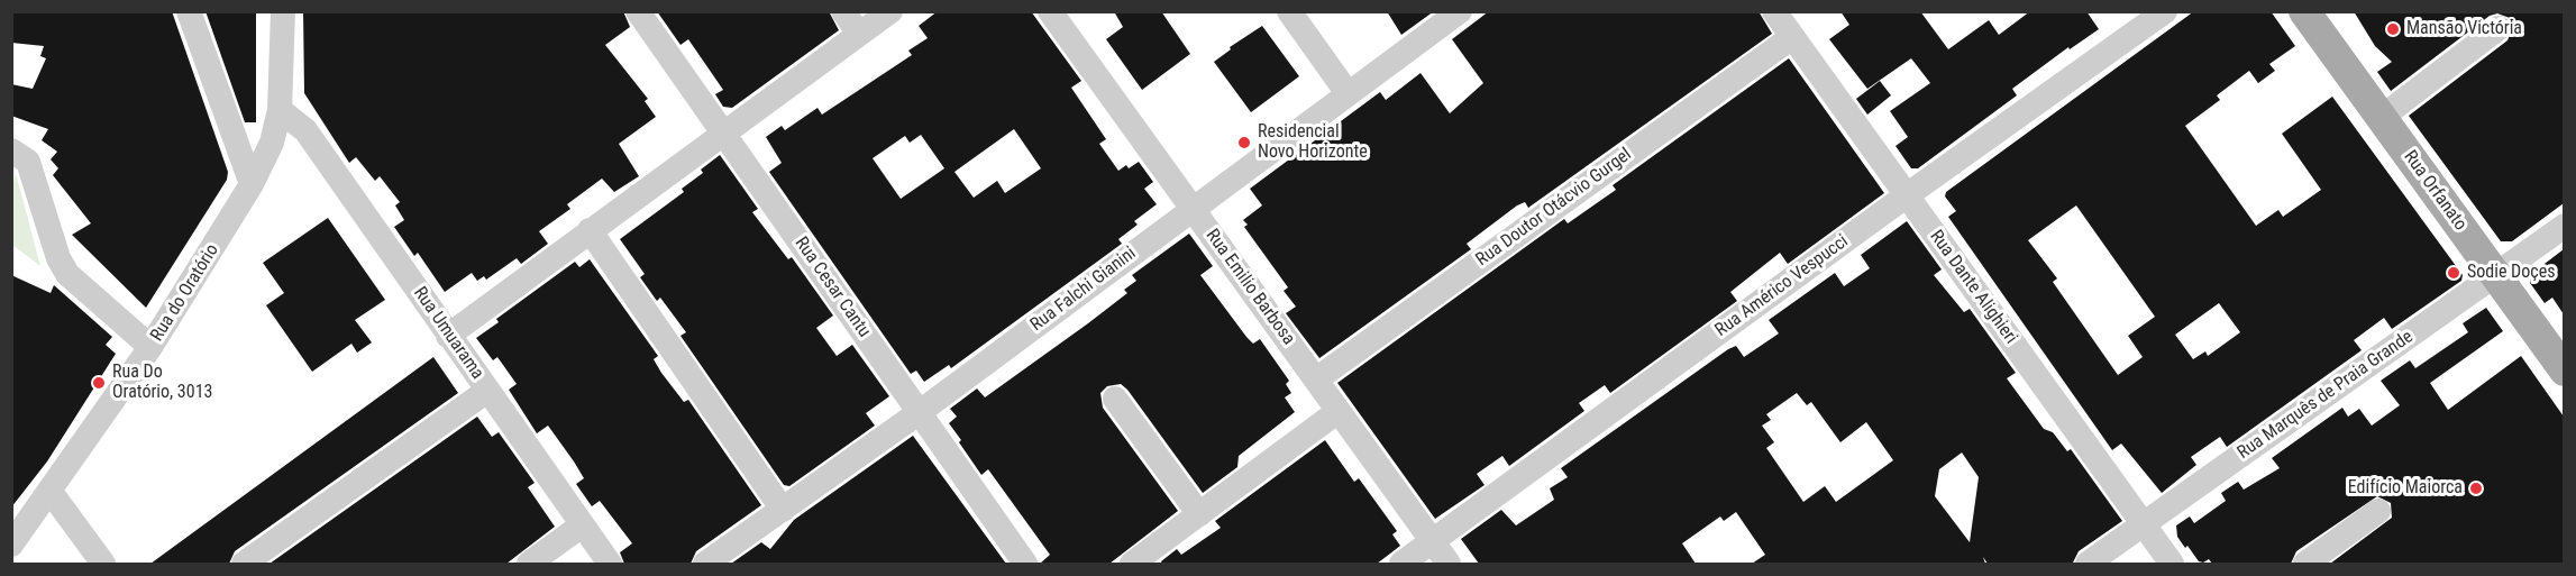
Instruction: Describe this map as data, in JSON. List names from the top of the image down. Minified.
{"streets":{"main road":["Rua Orfanato"],"street":["Rua Doutor Otácvio Gurgel","Rua Américo Vespucci","Rua Cesar Cantu","Rua Emilio Barbosa","Rua Dante Alighieri","Rua Falchi Gianini","Rua do Oratório","Rua Umuarama","Rua Marquês de Praia Grande"]},"crossings":[["Rua Orfanato","Rua Marquês de Praia Grande"],["Rua Doutor Otácvio Gurgel","Rua Emilio Barbosa"],["Rua Doutor Otácvio Gurgel","Rua Dante Alighieri"],["Rua Américo Vespucci","Rua Emilio Barbosa"],["Rua Américo Vespucci","Rua Dante Alighieri"],["Rua Cesar Cantu","Rua Falchi Gianini"],["Rua Emilio Barbosa","Rua Falchi Gianini"],["Rua Dante Alighieri","Rua Marquês de Praia Grande"],["Rua do Oratório","Rua Umuarama"]],"places":["Mansão Victória","Residencial Novo Horizonte","Sodie Doçes","Rua Do Oratório, 3013","Edifício Maiorca"]}
